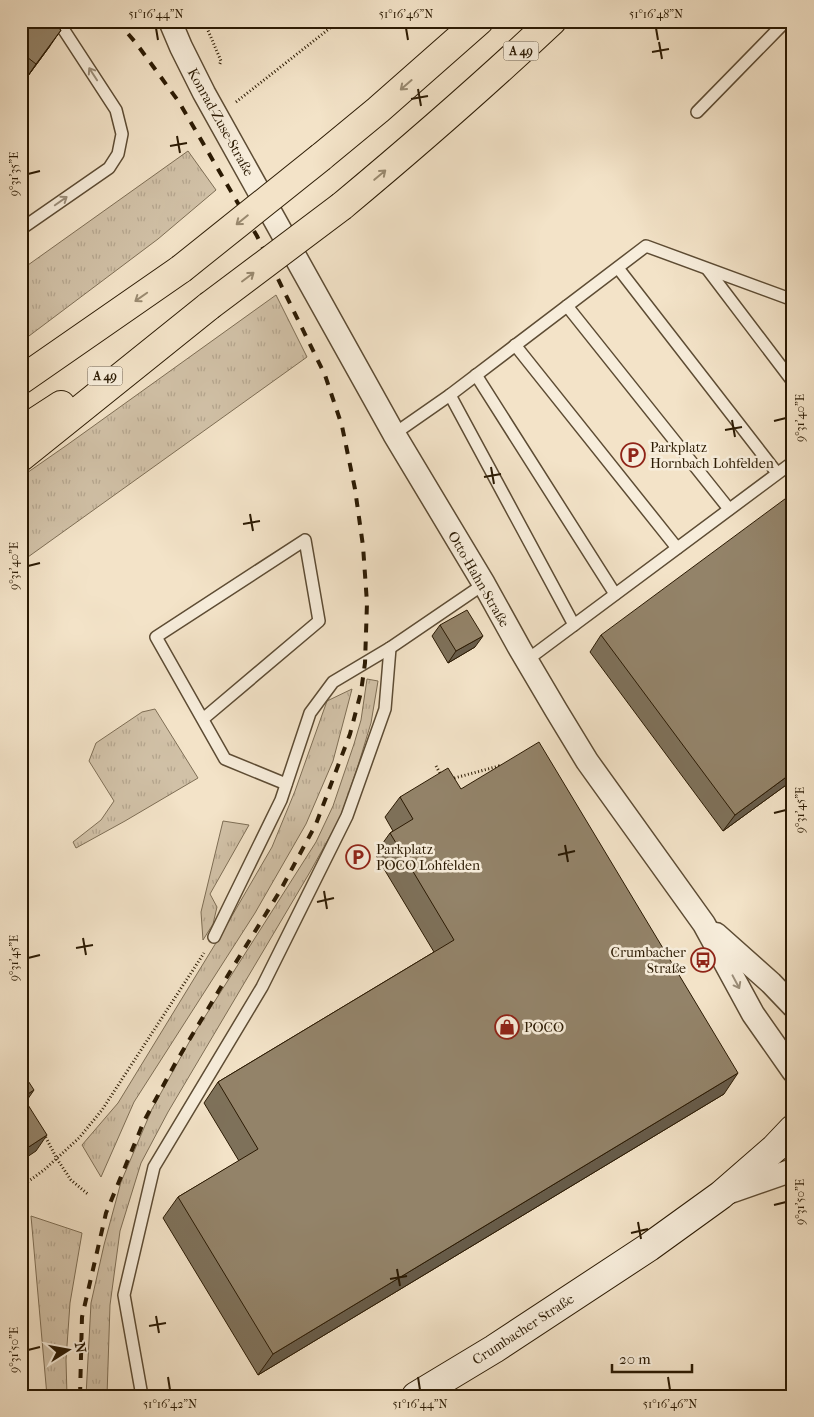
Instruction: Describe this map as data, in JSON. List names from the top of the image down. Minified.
{"streets":{"highway":["A 49"],"main road":["Crumbacher Straße"],"street":["Konrad-Zuse-Straße","Otto-Hahn-Straße"]},"crossings":[["Konrad-Zuse-Straße","Otto-Hahn-Straße"]],"places":{"parking":["Parkplatz Hornbach Lohfelden","Parkplatz POCO Lohfelden"],"bus stop":["Crumbacher Straße"],"shop":["POCO"]},"scale_bar":"20 m","north":"right","coordinates":["51°16'44\"N","51°16'46\"N","51°16'48\"N","9°31'35\"E","9°31'40\"E","9°31'45\"E","9°31'50\"E","51°16'42\"N"]}
